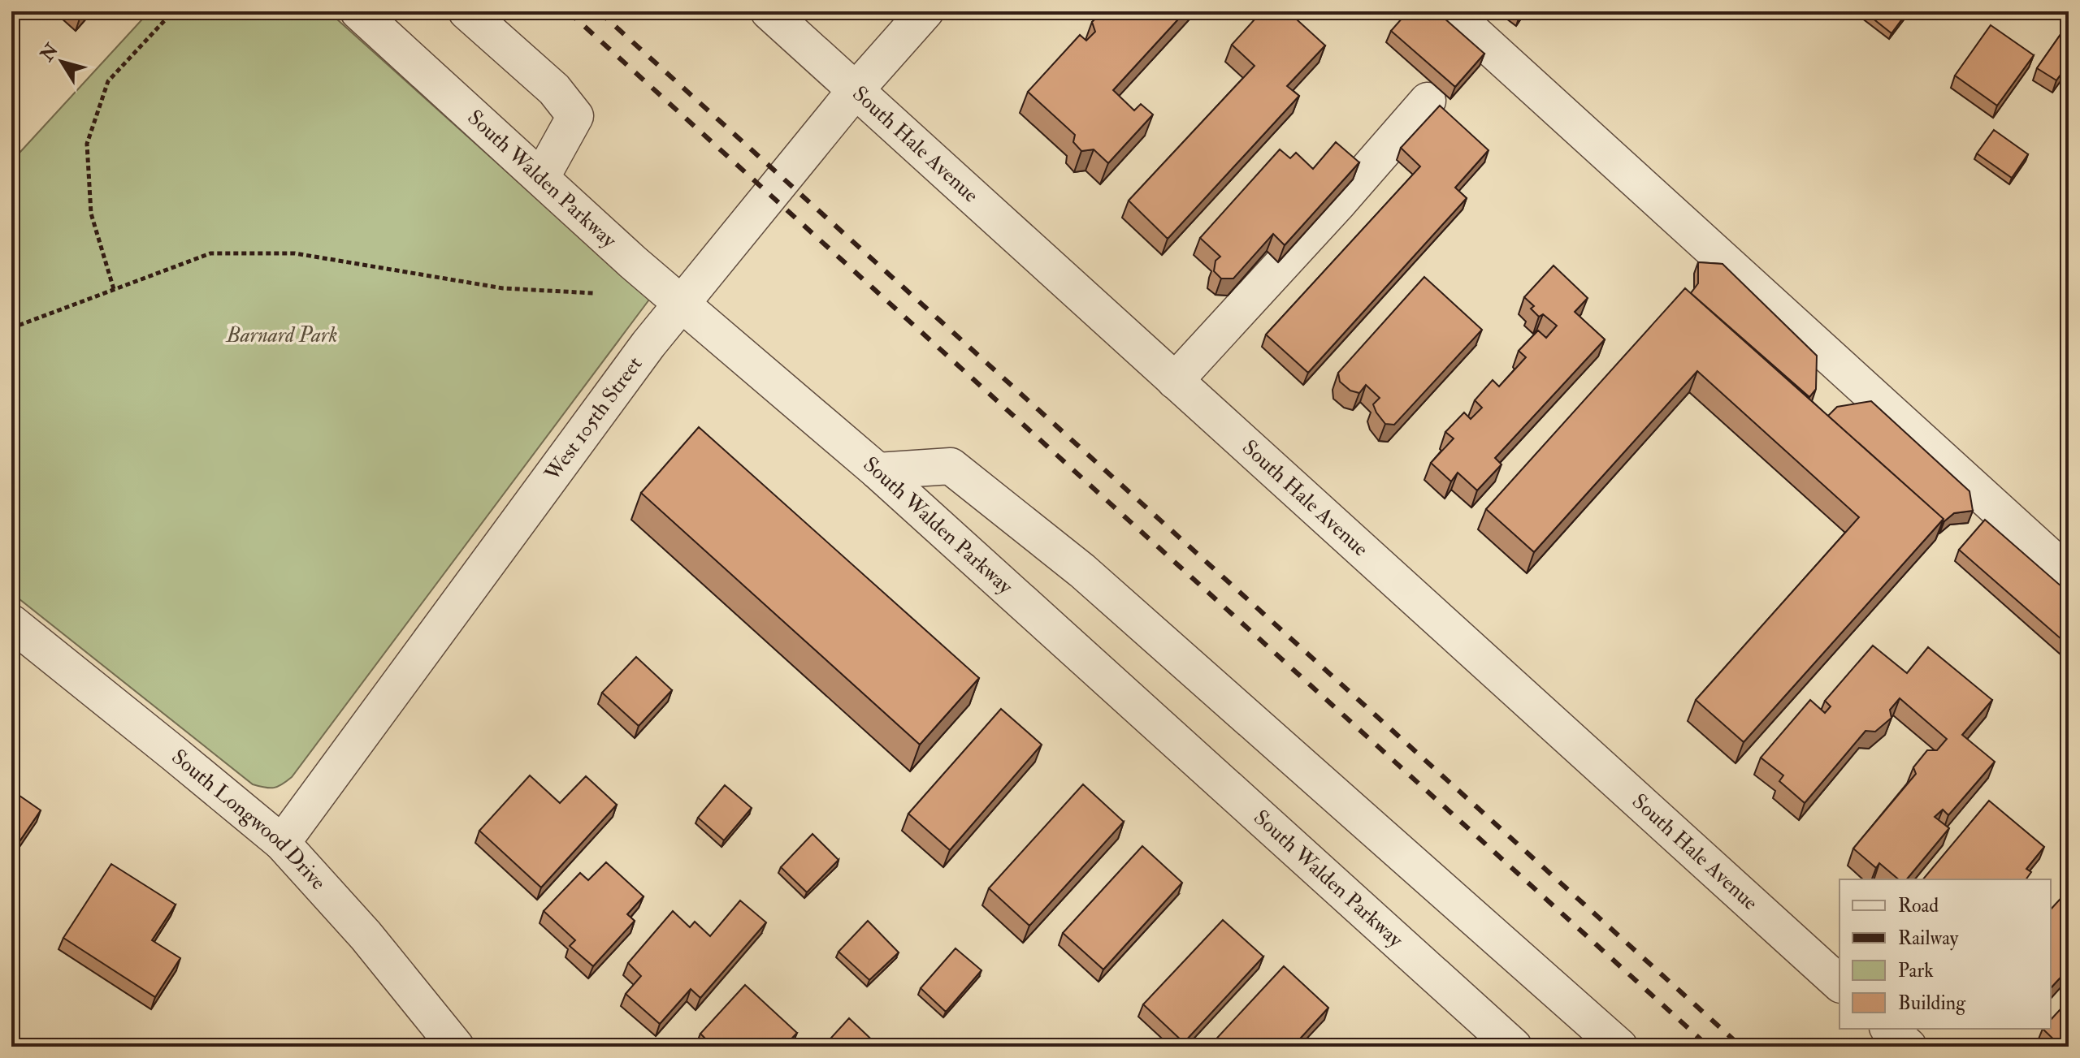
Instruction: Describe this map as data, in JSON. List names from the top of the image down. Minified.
{"streets":{"street":["South Hale Avenue","South Walden Parkway","West 105th Street","South Longwood Drive"]},"crossings":[["South Hale Avenue","West 105th Street"],["South Walden Parkway","West 105th Street"],["West 105th Street","South Longwood Drive"]],"parks":["Barnard Park"],"legend":["Road","Railway","Park","Building"],"north":"top left"}
